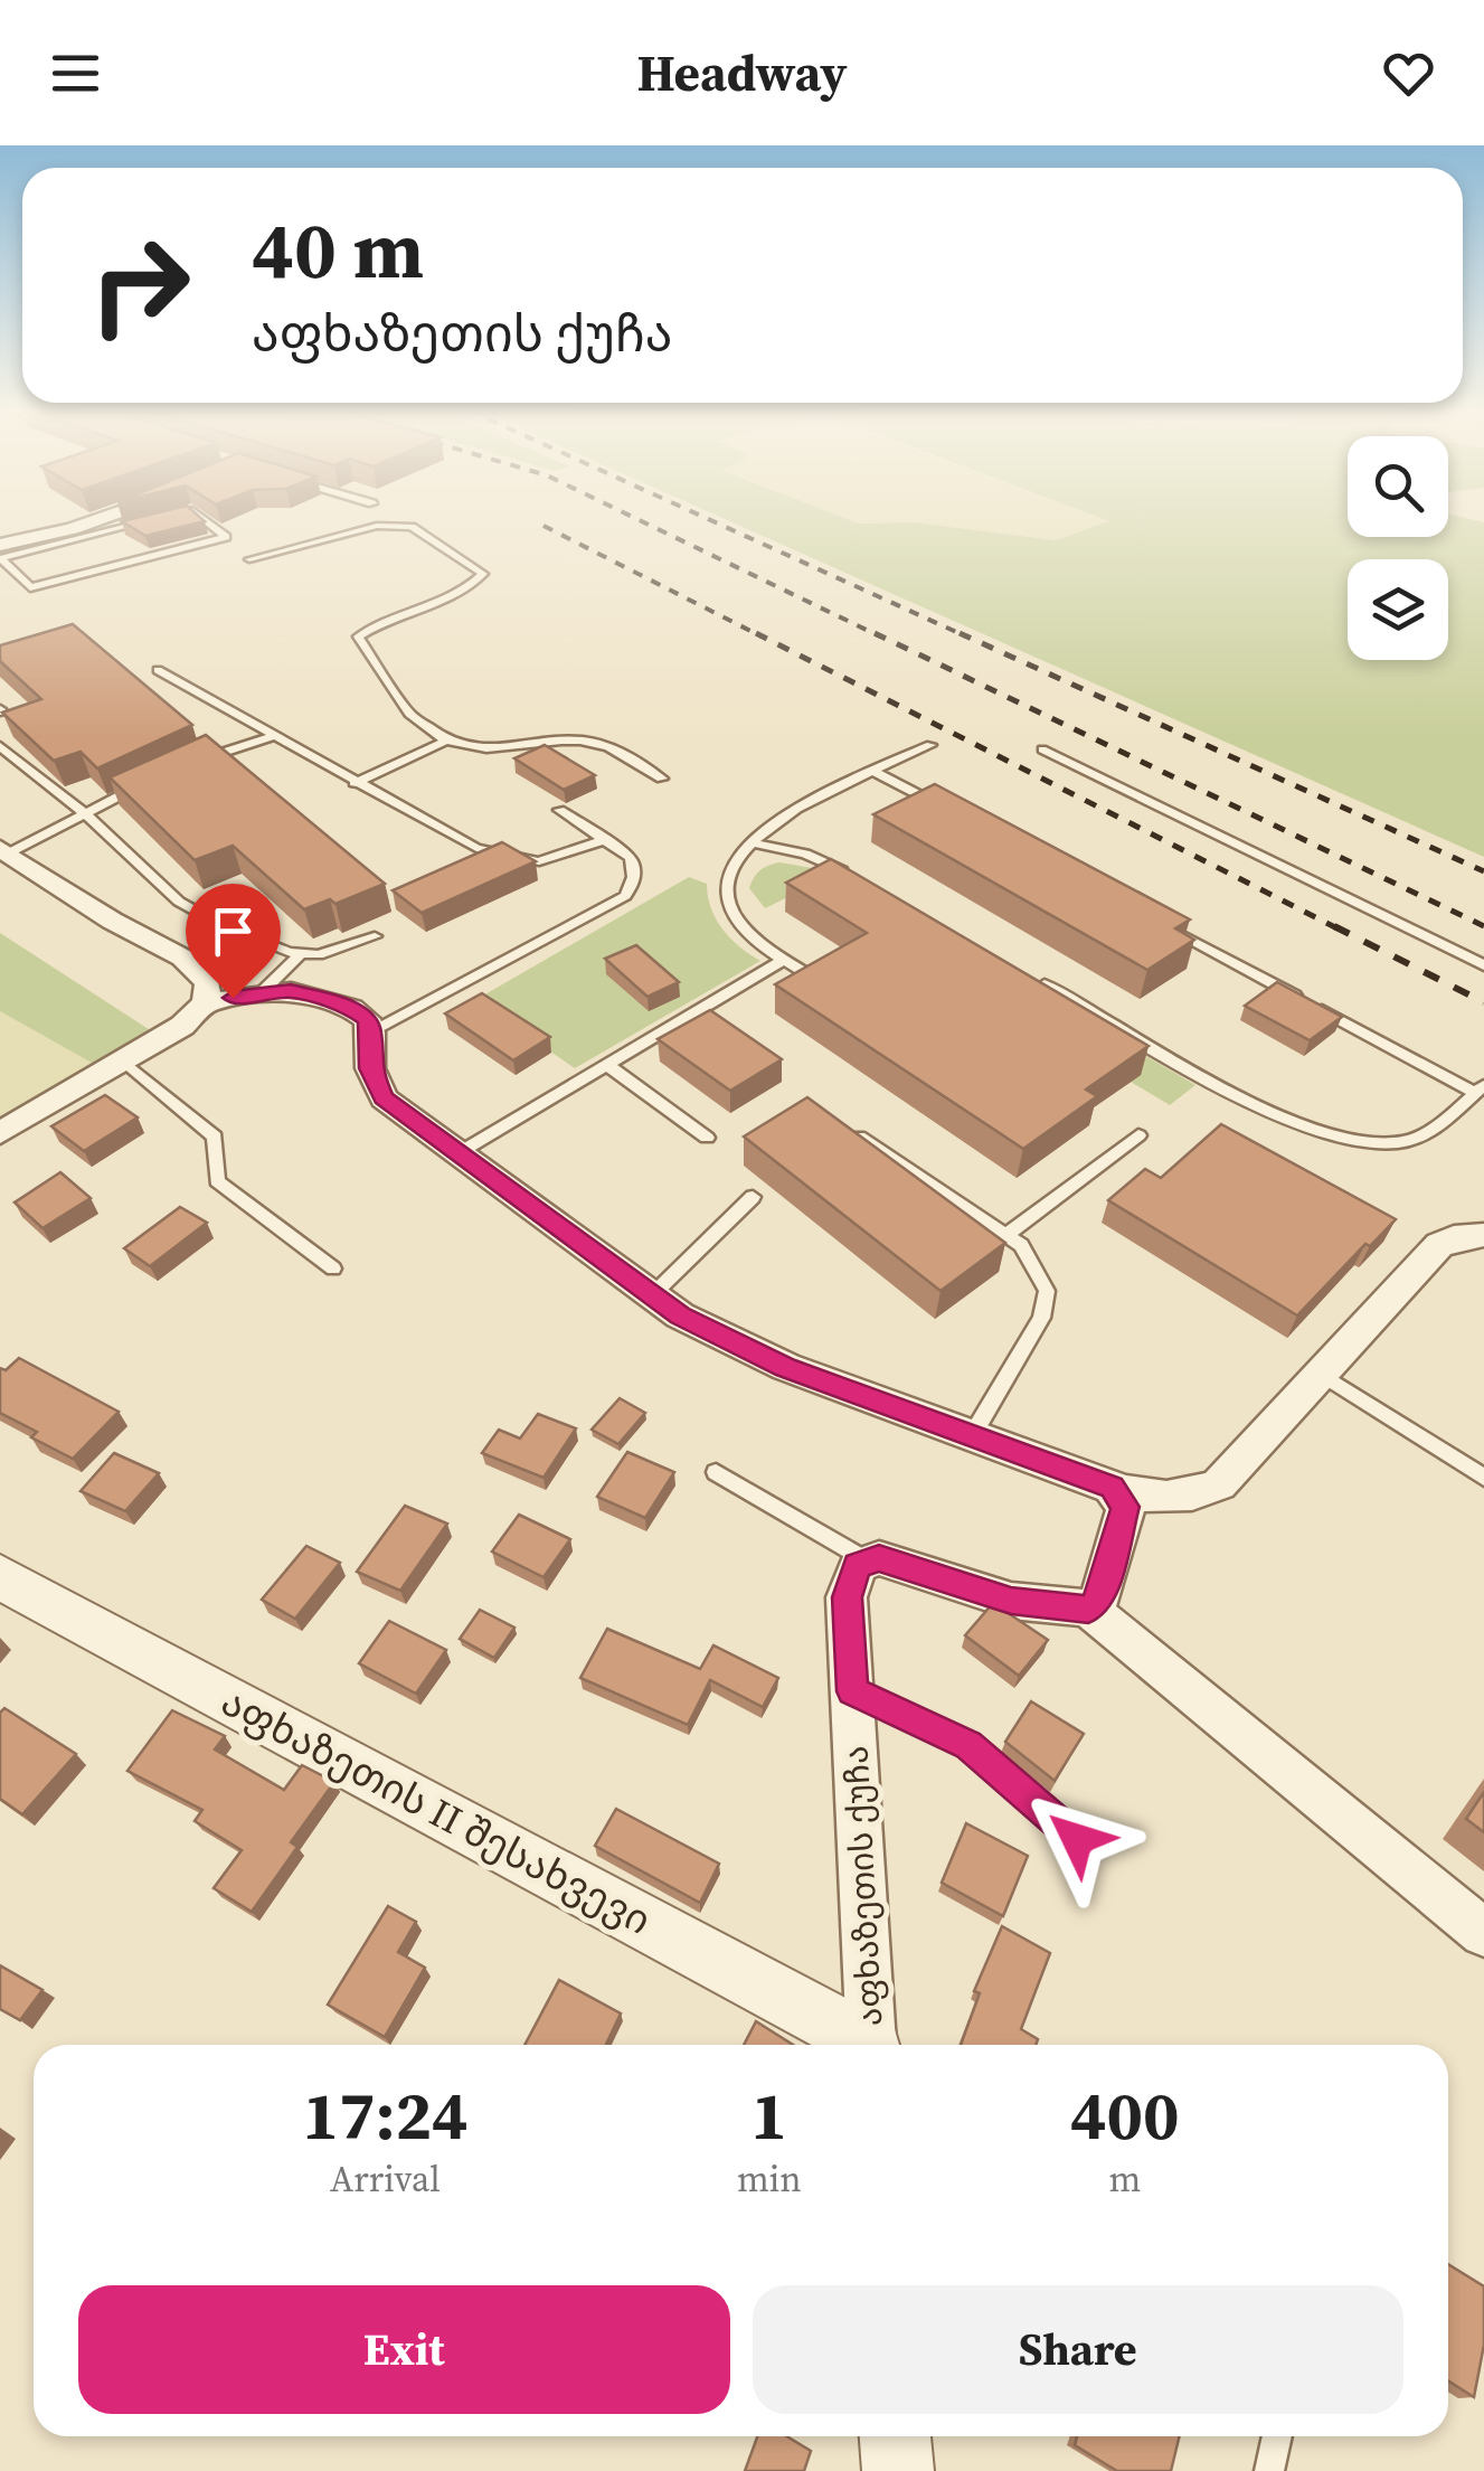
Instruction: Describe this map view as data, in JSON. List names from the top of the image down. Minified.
{"streets":{"street":["აფხაზეთის II შესახვევი","აფხაზეთის ქუჩა"]},"page":{"header":"Headway","turn":["40 m","აფხაზეთის ქუჩა"],"eta":["17:24","Arrival","1","min","400","m"],"buttons":["Exit","Share"]}}
